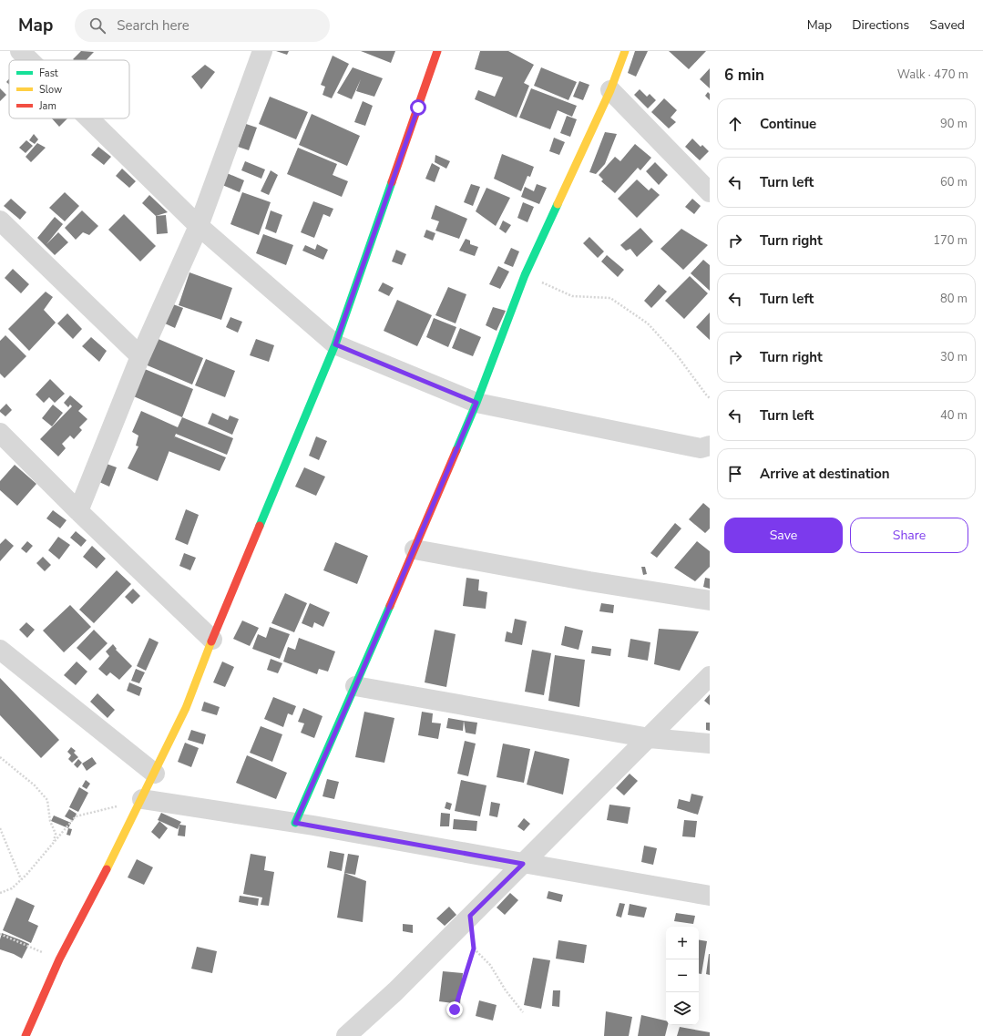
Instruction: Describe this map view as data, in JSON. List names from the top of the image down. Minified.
{"legend":["Fast","Slow","Jam"],"page":{"header":"Map","search":"Search here","nav":["Map","Directions","Saved"],"heading":["6 min","Walk · 470 m"],"list":[["Continue","90 m"],["Turn left","60 m"],["Turn right","170 m"],["Turn left","80 m"],["Turn right","30 m"],["Turn left","40 m"],"Arrive at destination"],"buttons":["Save","Share"],"map_buttons":["+","−"]}}
